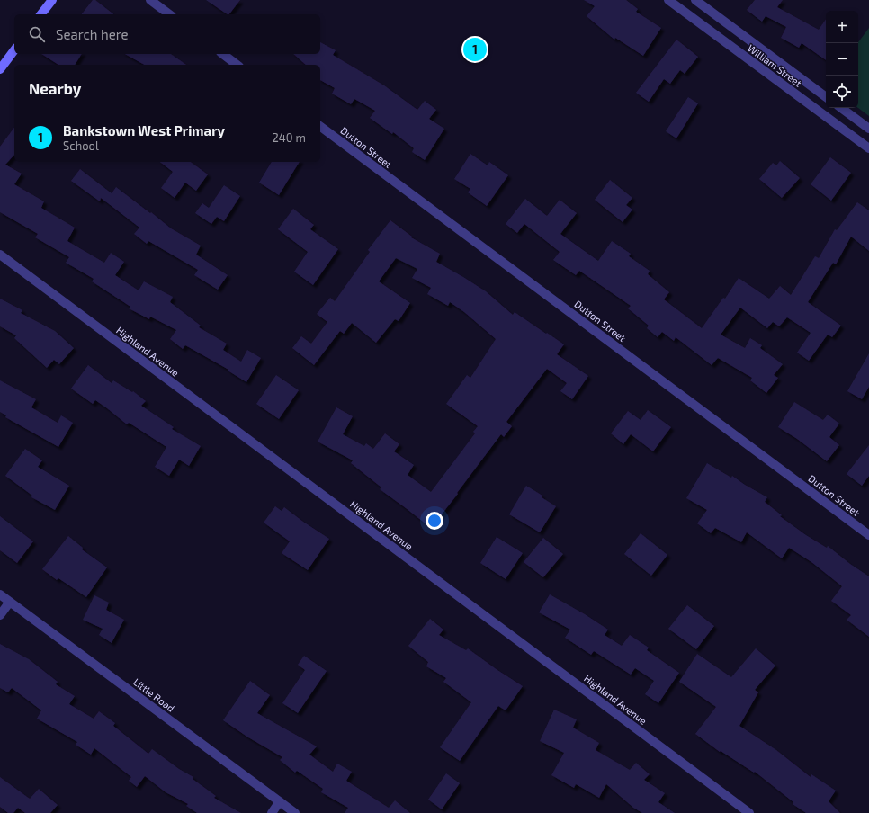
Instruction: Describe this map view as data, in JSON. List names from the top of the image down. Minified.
{"streets":{"street":["William Street","Dutton Street","Highland Avenue","Little Road"]},"page":{"map_buttons":["+","−"],"search":"Search here","pins":"1","heading":"Nearby","list":[{"mark":"1","name":"Bankstown West Primary","note":"School","value":"240 m"}]}}
